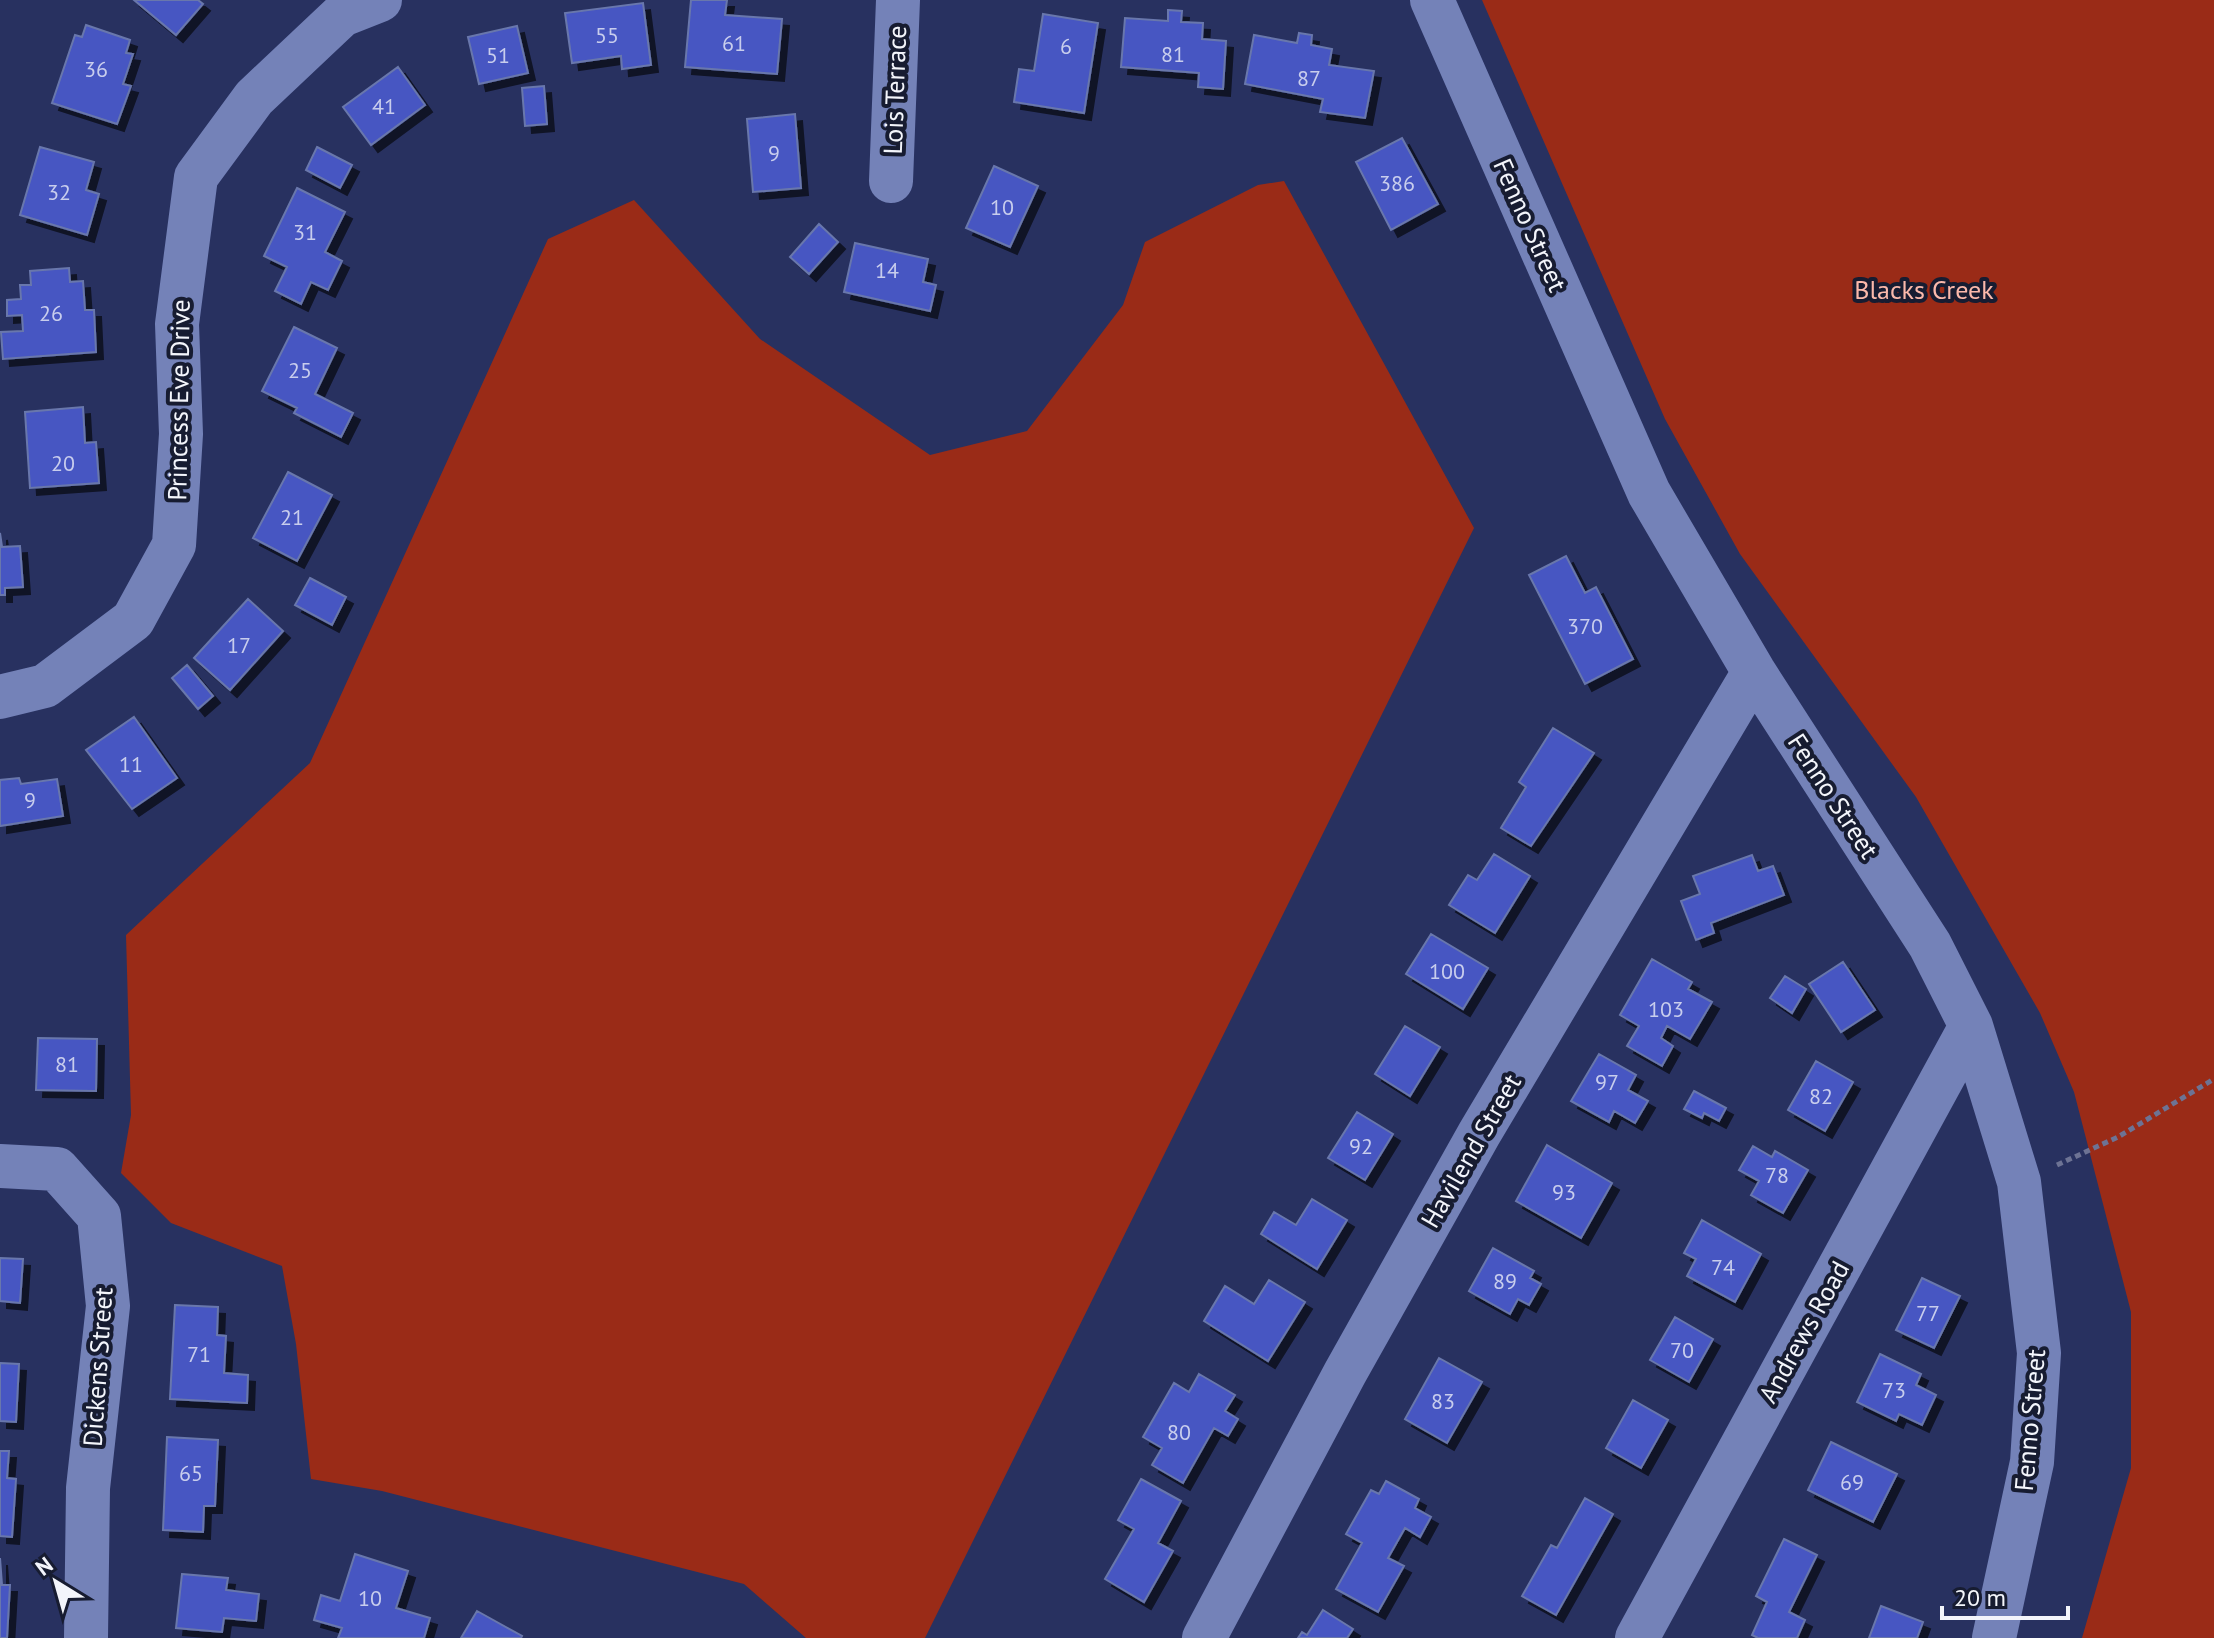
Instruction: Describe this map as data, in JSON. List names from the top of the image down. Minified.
{"streets":{"street":["Lois Terrace","Fenno Street","Princess Eve Drive","Havilend Street","Andrews Road","Dickens Street"]},"crossings":[["Fenno Street","Havilend Street"],["Fenno Street","Andrews Road"]],"parks":["Blacks Creek"],"house_numbers":["55","61","6","81","51","36","87","41","9","386","32","10","31","14","26","25","20","21","370","17","11","9","100","103","81","97","82","92","78","93","74","89","77","70","71","73","83","80","65","69","10"],"scale_bar":"20 m","north":"top left"}
